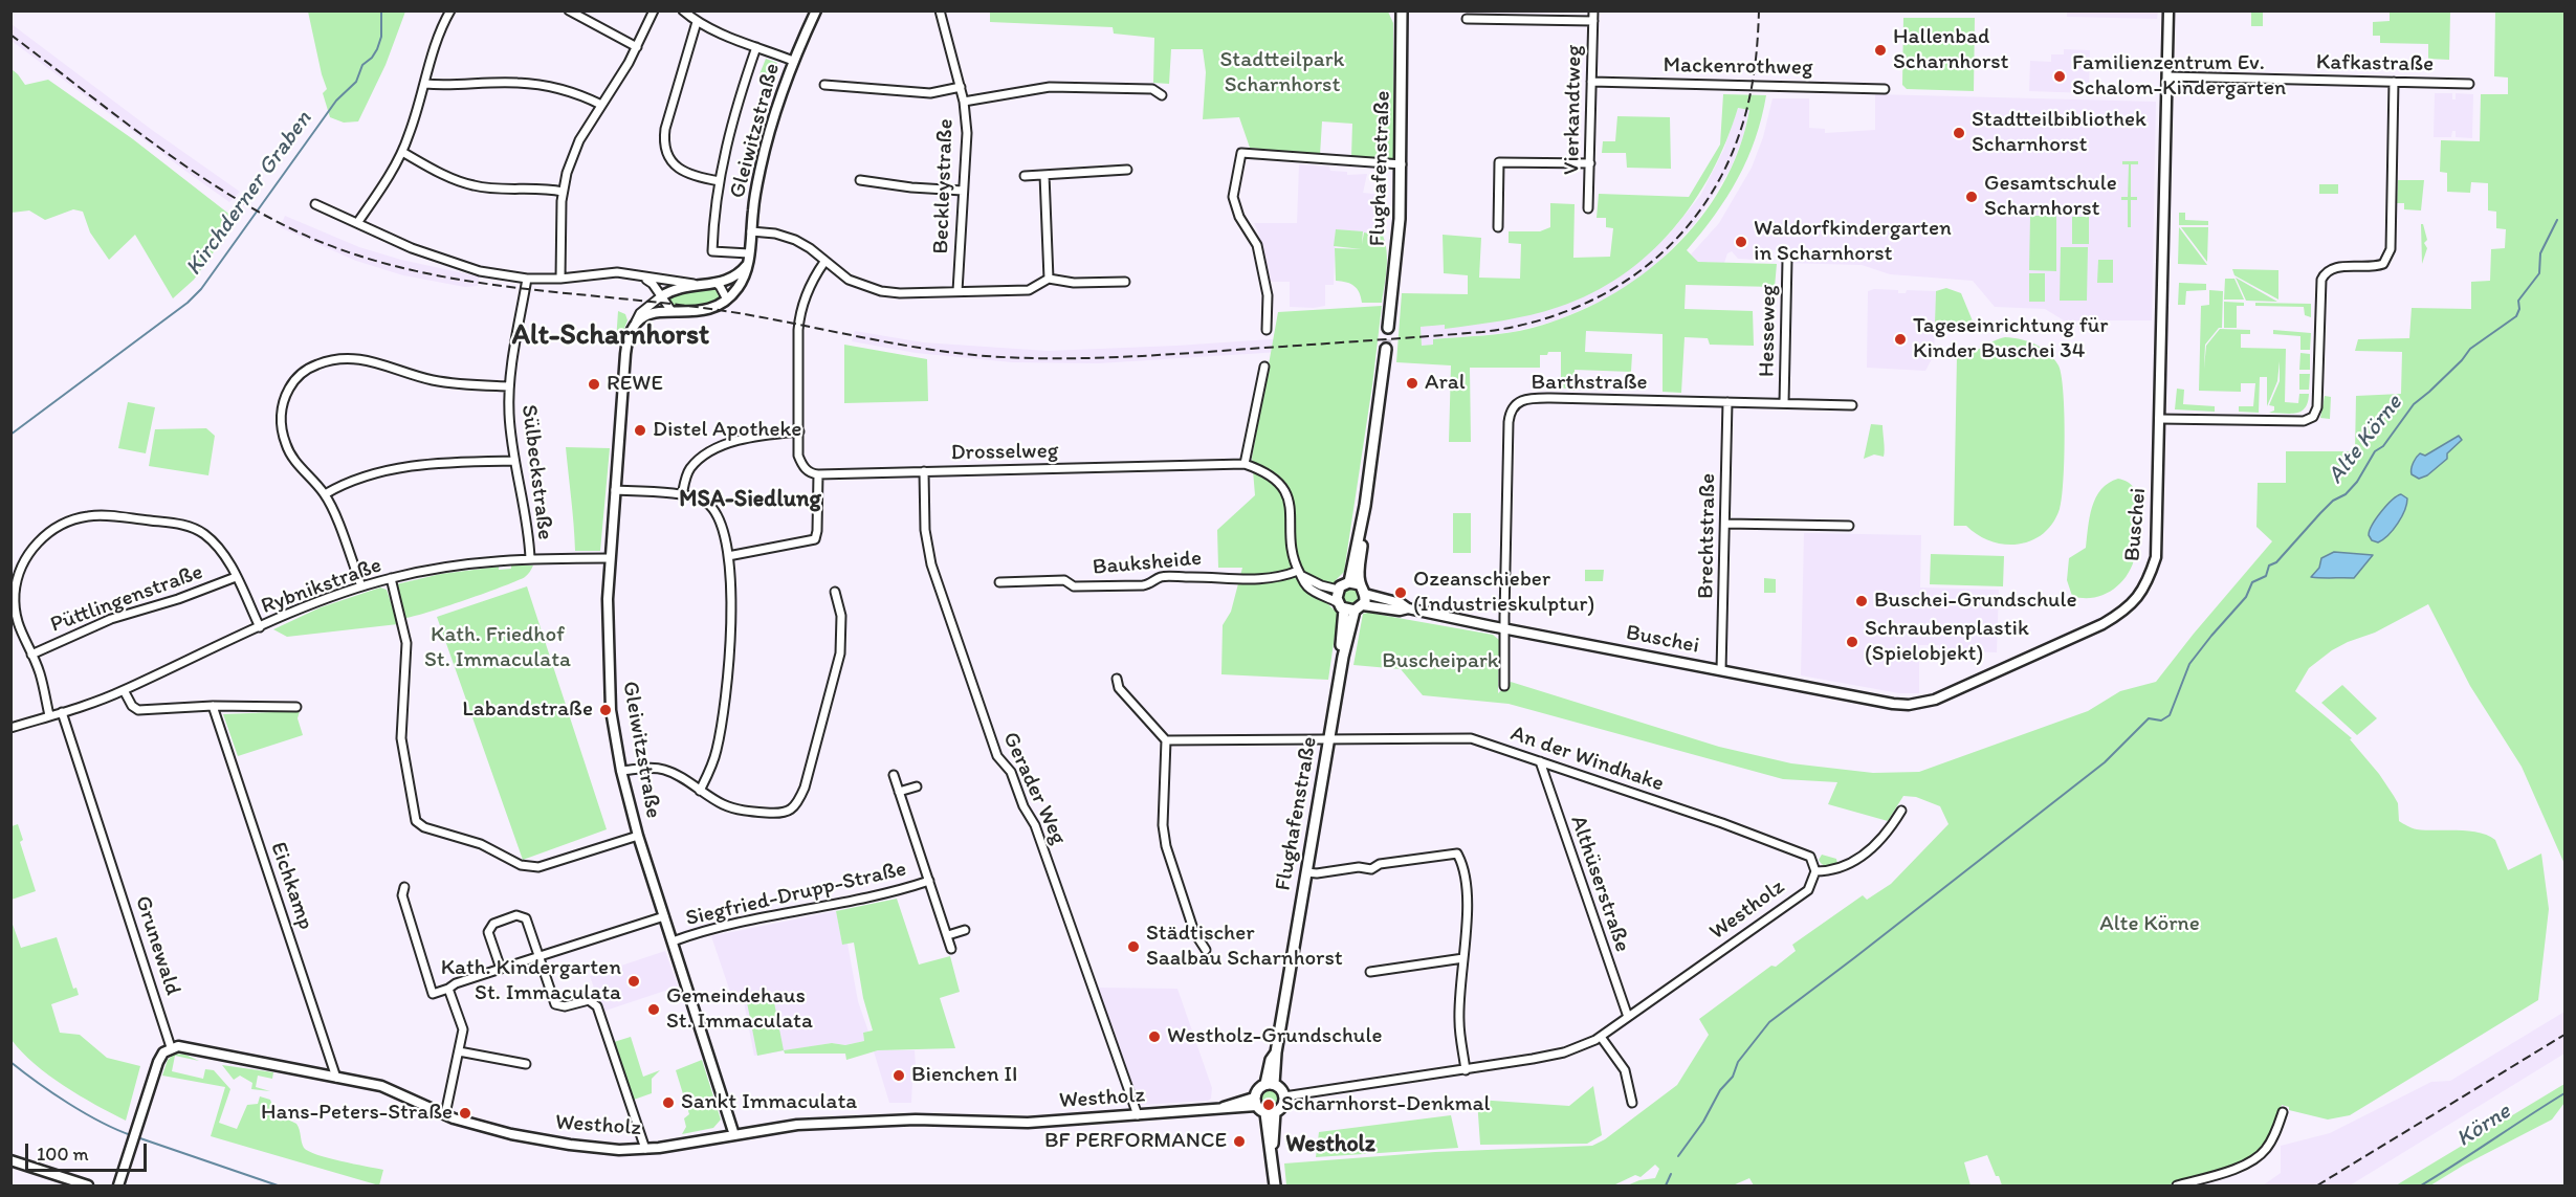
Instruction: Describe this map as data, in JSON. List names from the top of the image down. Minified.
{"streets":{"main road":["Flughafenstraße"],"street":["Kafkastraße","Mackenrothweg","Vierkandtweg","Gleiwitzstraße","Beckleystraße","Hesseweg","Barthstraße","Drosselweg","Sülbeckstraße","Buschei","Brechtstraße","Bauksheide","Rybnikstraße","Püttlingenstraße","An der Windhake","Gerader Weg","Althüserstraße","Eichkamp","Siegfried-Drupp-Straße","Westholz","Grunewald"]},"crossings":[["Kafkastraße","Buschei"],["Mackenrothweg","Vierkandtweg"],["Gleiwitzstraße","Rybnikstraße"],["Gleiwitzstraße","Siegfried-Drupp-Straße"],["Gleiwitzstraße","Westholz"],["Flughafenstraße","Buschei"],["Flughafenstraße","An der Windhake"],["Flughafenstraße","Westholz"],["Hesseweg","Barthstraße"],["Barthstraße","Buschei"],["Barthstraße","Brechtstraße"],["Drosselweg","Bauksheide"],["Drosselweg","Gerader Weg"],["Sülbeckstraße","Rybnikstraße"],["Buschei","Brechtstraße"],["Rybnikstraße","Grunewald"],["An der Windhake","Althüserstraße"],["An der Windhake","Westholz"],["Gerader Weg","Westholz"],["Althüserstraße","Westholz"],["Eichkamp","Westholz"],["Westholz","Grunewald"]],"districts":["Alt-Scharnhorst","MSA-Siedlung","Westholz"],"water":["Kirchderner Graben","Alte Körne","Körne"],"parks":["Stadtteilpark Scharnhorst","Kath. Friedhof St. Immaculata","Buscheipark","Alte Körne"],"places":["Hallenbad Scharnhorst","Familienzentrum Ev. Schalom-Kindergarten","Stadtteilbibliothek Scharnhorst","Gesamtschule Scharnhorst","Waldorfkindergarten in Scharnhorst","Tageseinrichtung für Kinder Buschei 34","Aral","REWE","Distel Apotheke","Ozeanschieber (Industrieskulptur)","Buschei-Grundschule","Schraubenplastik (Spielobjekt)","Labandstraße","Städtischer Saalbau Scharnhorst","Kath. Kindergarten St. Immaculata","Gemeindehaus St. Immaculata","Westholz-Grundschule","Bienchen II","Sankt Immaculata","Scharnhorst-Denkmal","Hans-Peters-Straße","BF PERFORMANCE"],"scale_bar":"100 m"}
